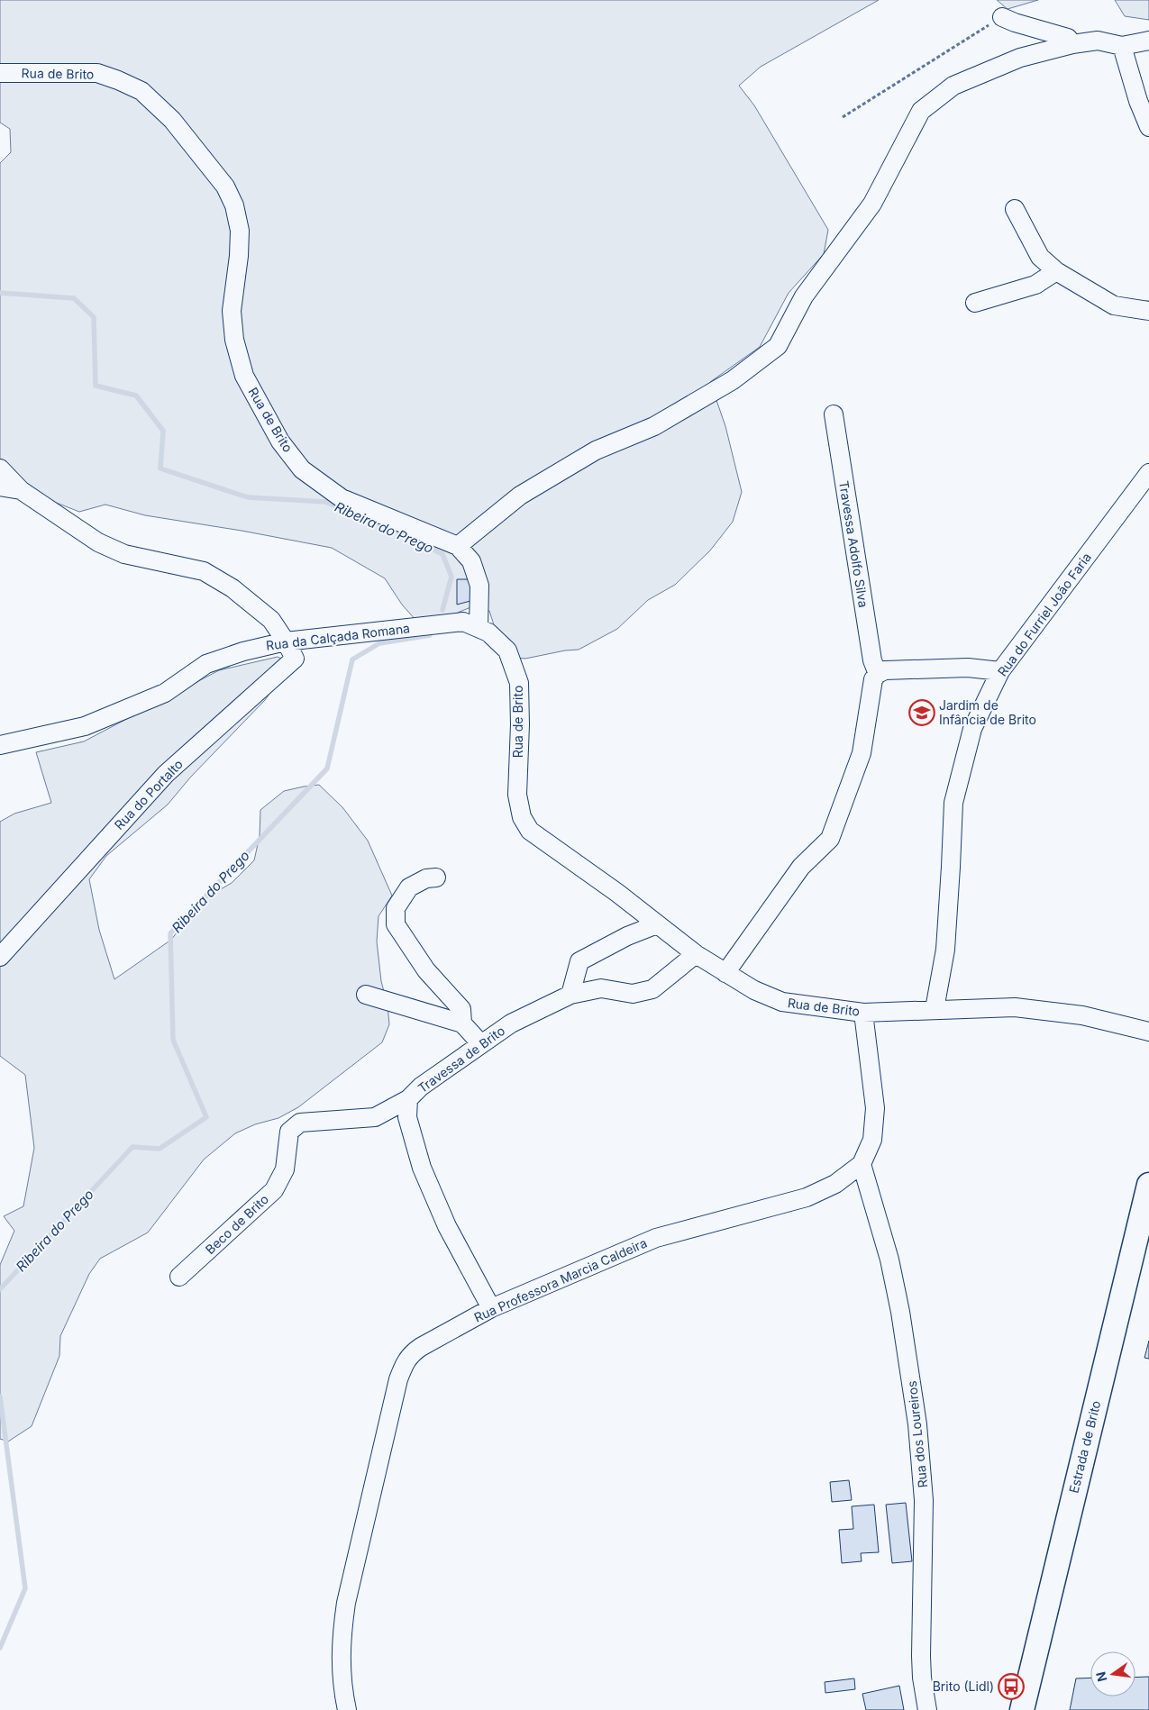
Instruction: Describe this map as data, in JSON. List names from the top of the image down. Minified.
{"streets":{"main road":["Estrada de Brito"],"street":["Rua de Brito","Travessa Adolfo Silva","Rua do Furriel João Faria","Rua da Calçada Romana","Rua do Portalto","Travessa de Brito","Beco de Brito","Rua Professora Marcia Caldeira","Rua dos Loureiros"]},"crossings":[["Rua de Brito","Rua do Furriel João Faria"],["Rua de Brito","Rua da Calçada Romana"],["Rua de Brito","Travessa de Brito"],["Rua de Brito","Rua Professora Marcia Caldeira"],["Rua da Calçada Romana","Rua do Portalto"],["Travessa de Brito","Beco de Brito"],["Travessa de Brito","Rua Professora Marcia Caldeira"],["Rua Professora Marcia Caldeira","Rua dos Loureiros"]],"water":["Ribeira do Prego"],"places":{"school or university":["Jardim de Infância de Brito"],"bus stop":["Brito (Lidl)"]},"north":"left"}
